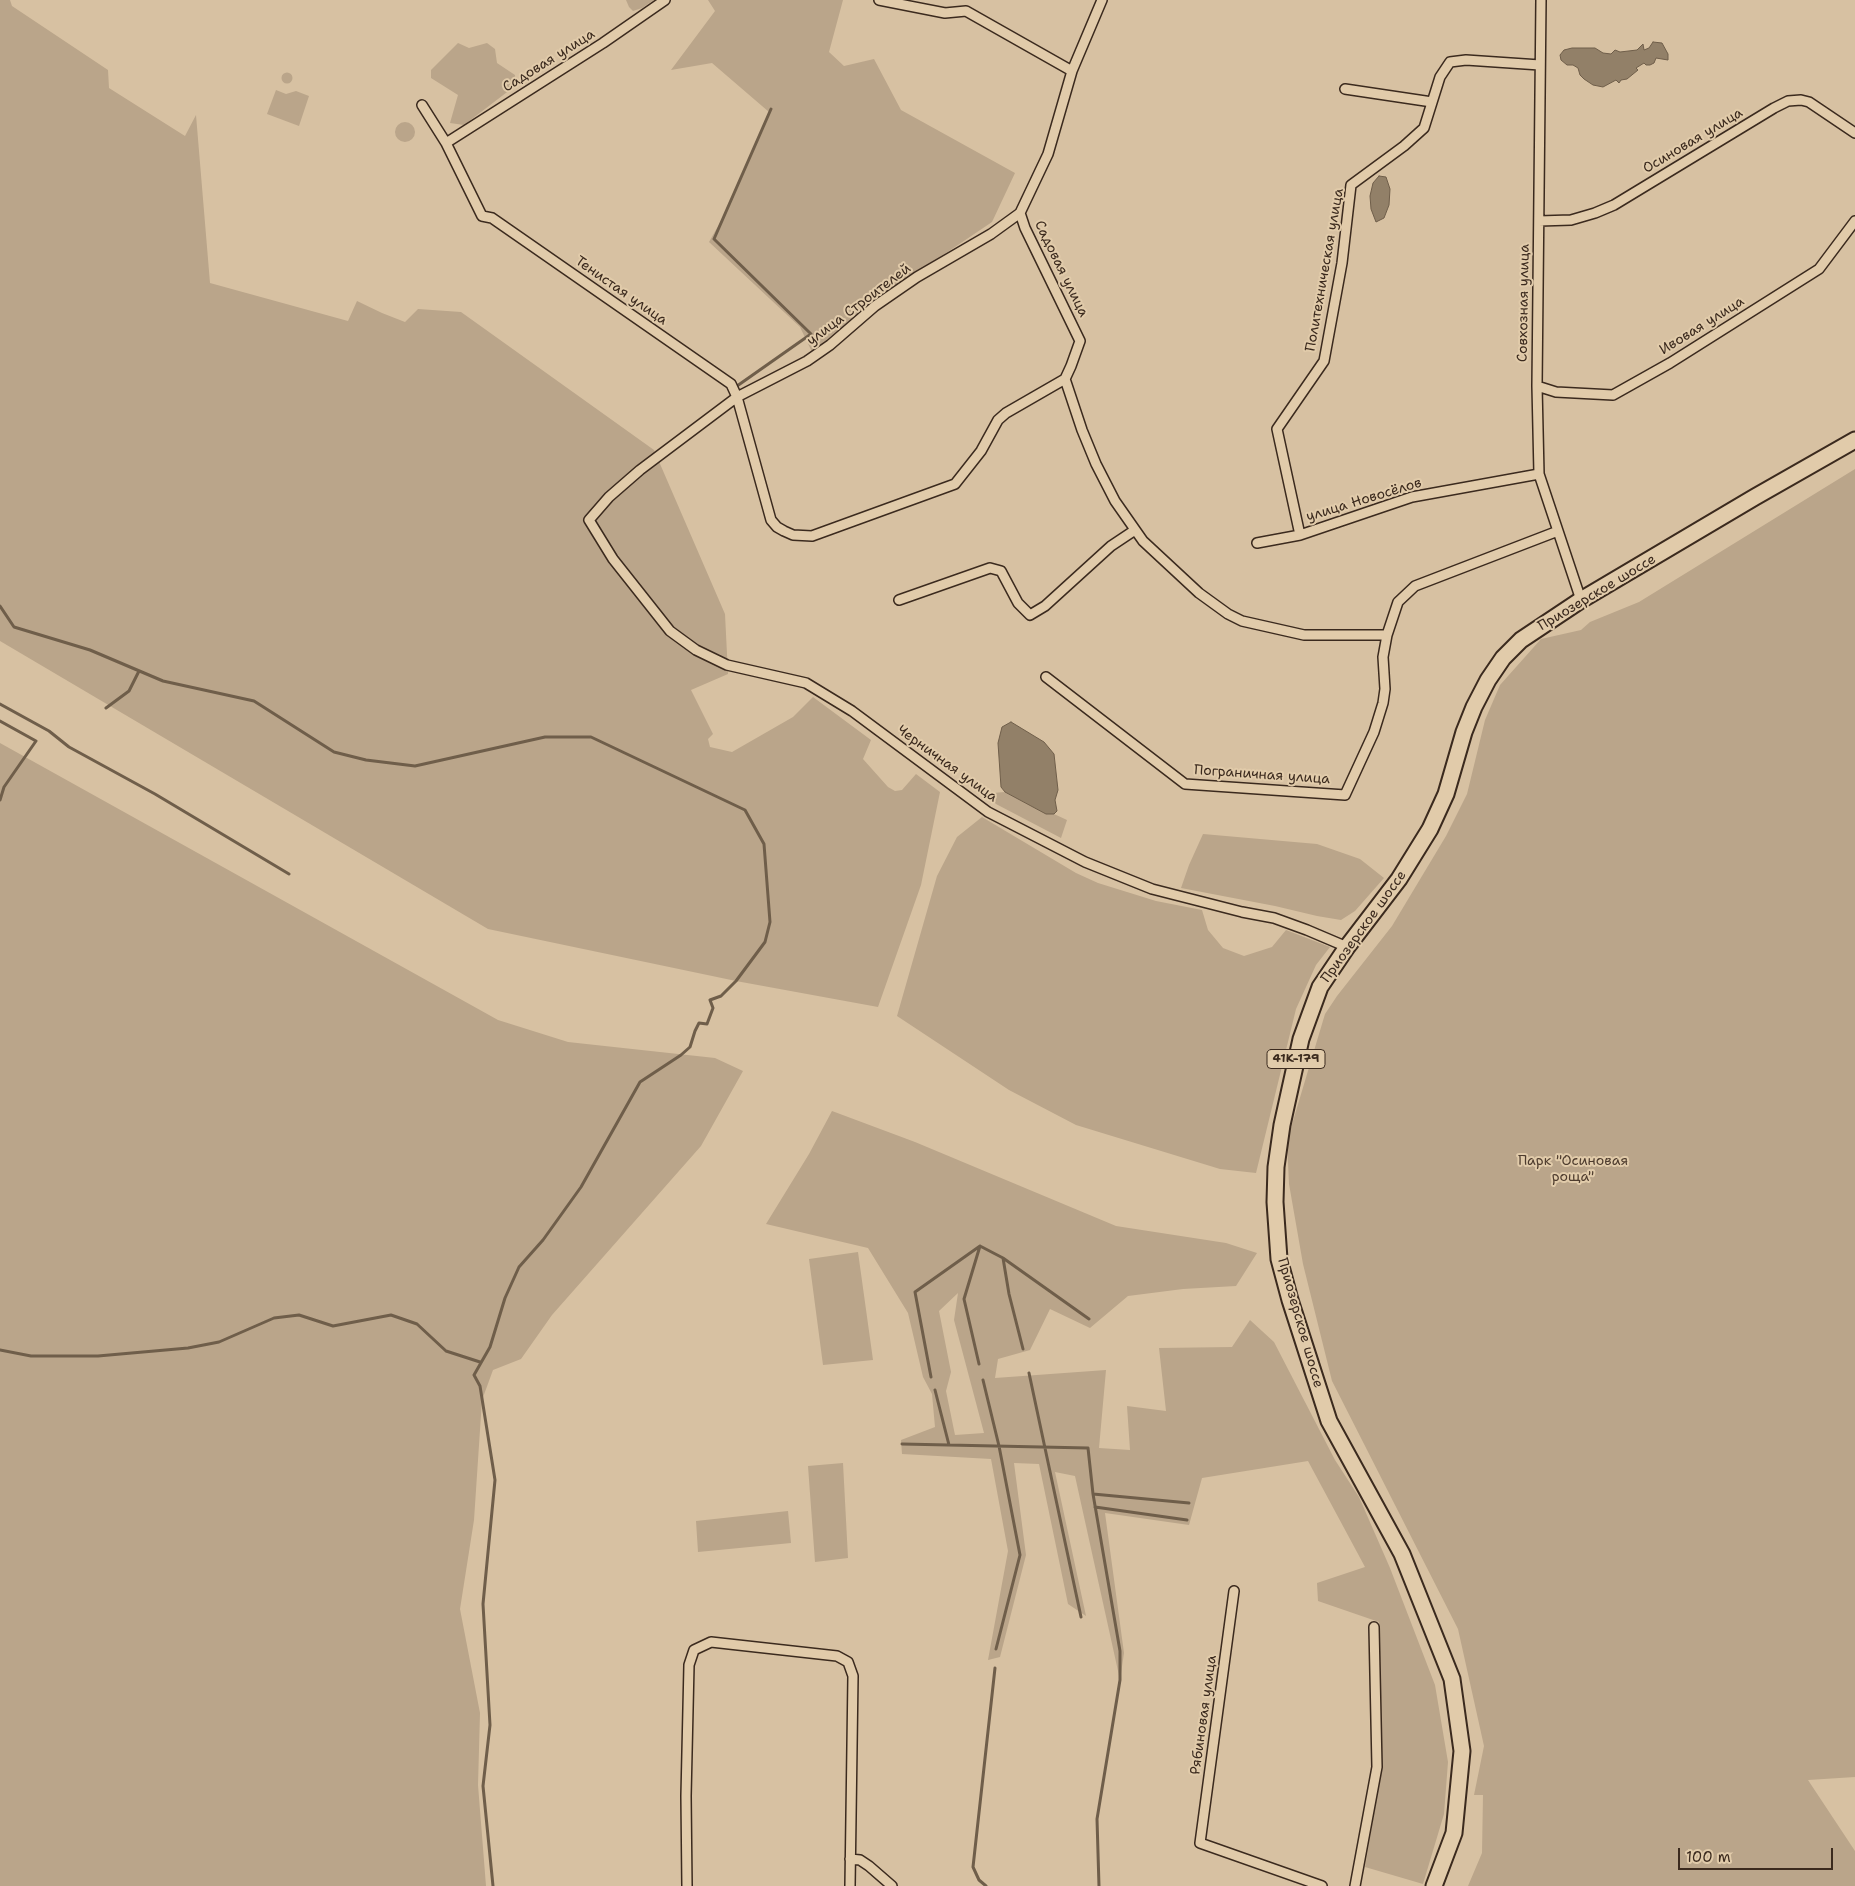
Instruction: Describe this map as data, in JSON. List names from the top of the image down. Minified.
{"streets":{"main road":["Приозерское шоссе","41К-179"],"street":["Садовая улица","Осиновая улица","Политехническая улица","Тенистая улица","Совхозная улица","улица Строителей","Ивовая улица","улица Новосёлов","Черничная улица","Пограничная улица","Рябиновая улица"]},"crossings":[["Садовая улица","Тенистая улица"],["Садовая улица","улица Строителей"],["Осиновая улица","Совхозная улица"],["Политехническая улица","Совхозная улица"],["Политехническая улица","улица Новосёлов"],["Тенистая улица","улица Строителей"],["Совхозная улица","Ивовая улица"],["Совхозная улица","улица Новосёлов"],["Совхозная улица","Приозерское шоссе"],["Совхозная улица","Пограничная улица"],["улица Строителей","Черничная улица"],["Приозерское шоссе","Черничная улица"]],"parks":["Парк \"Осиновая роща\""],"scale_bar":"100 m"}
